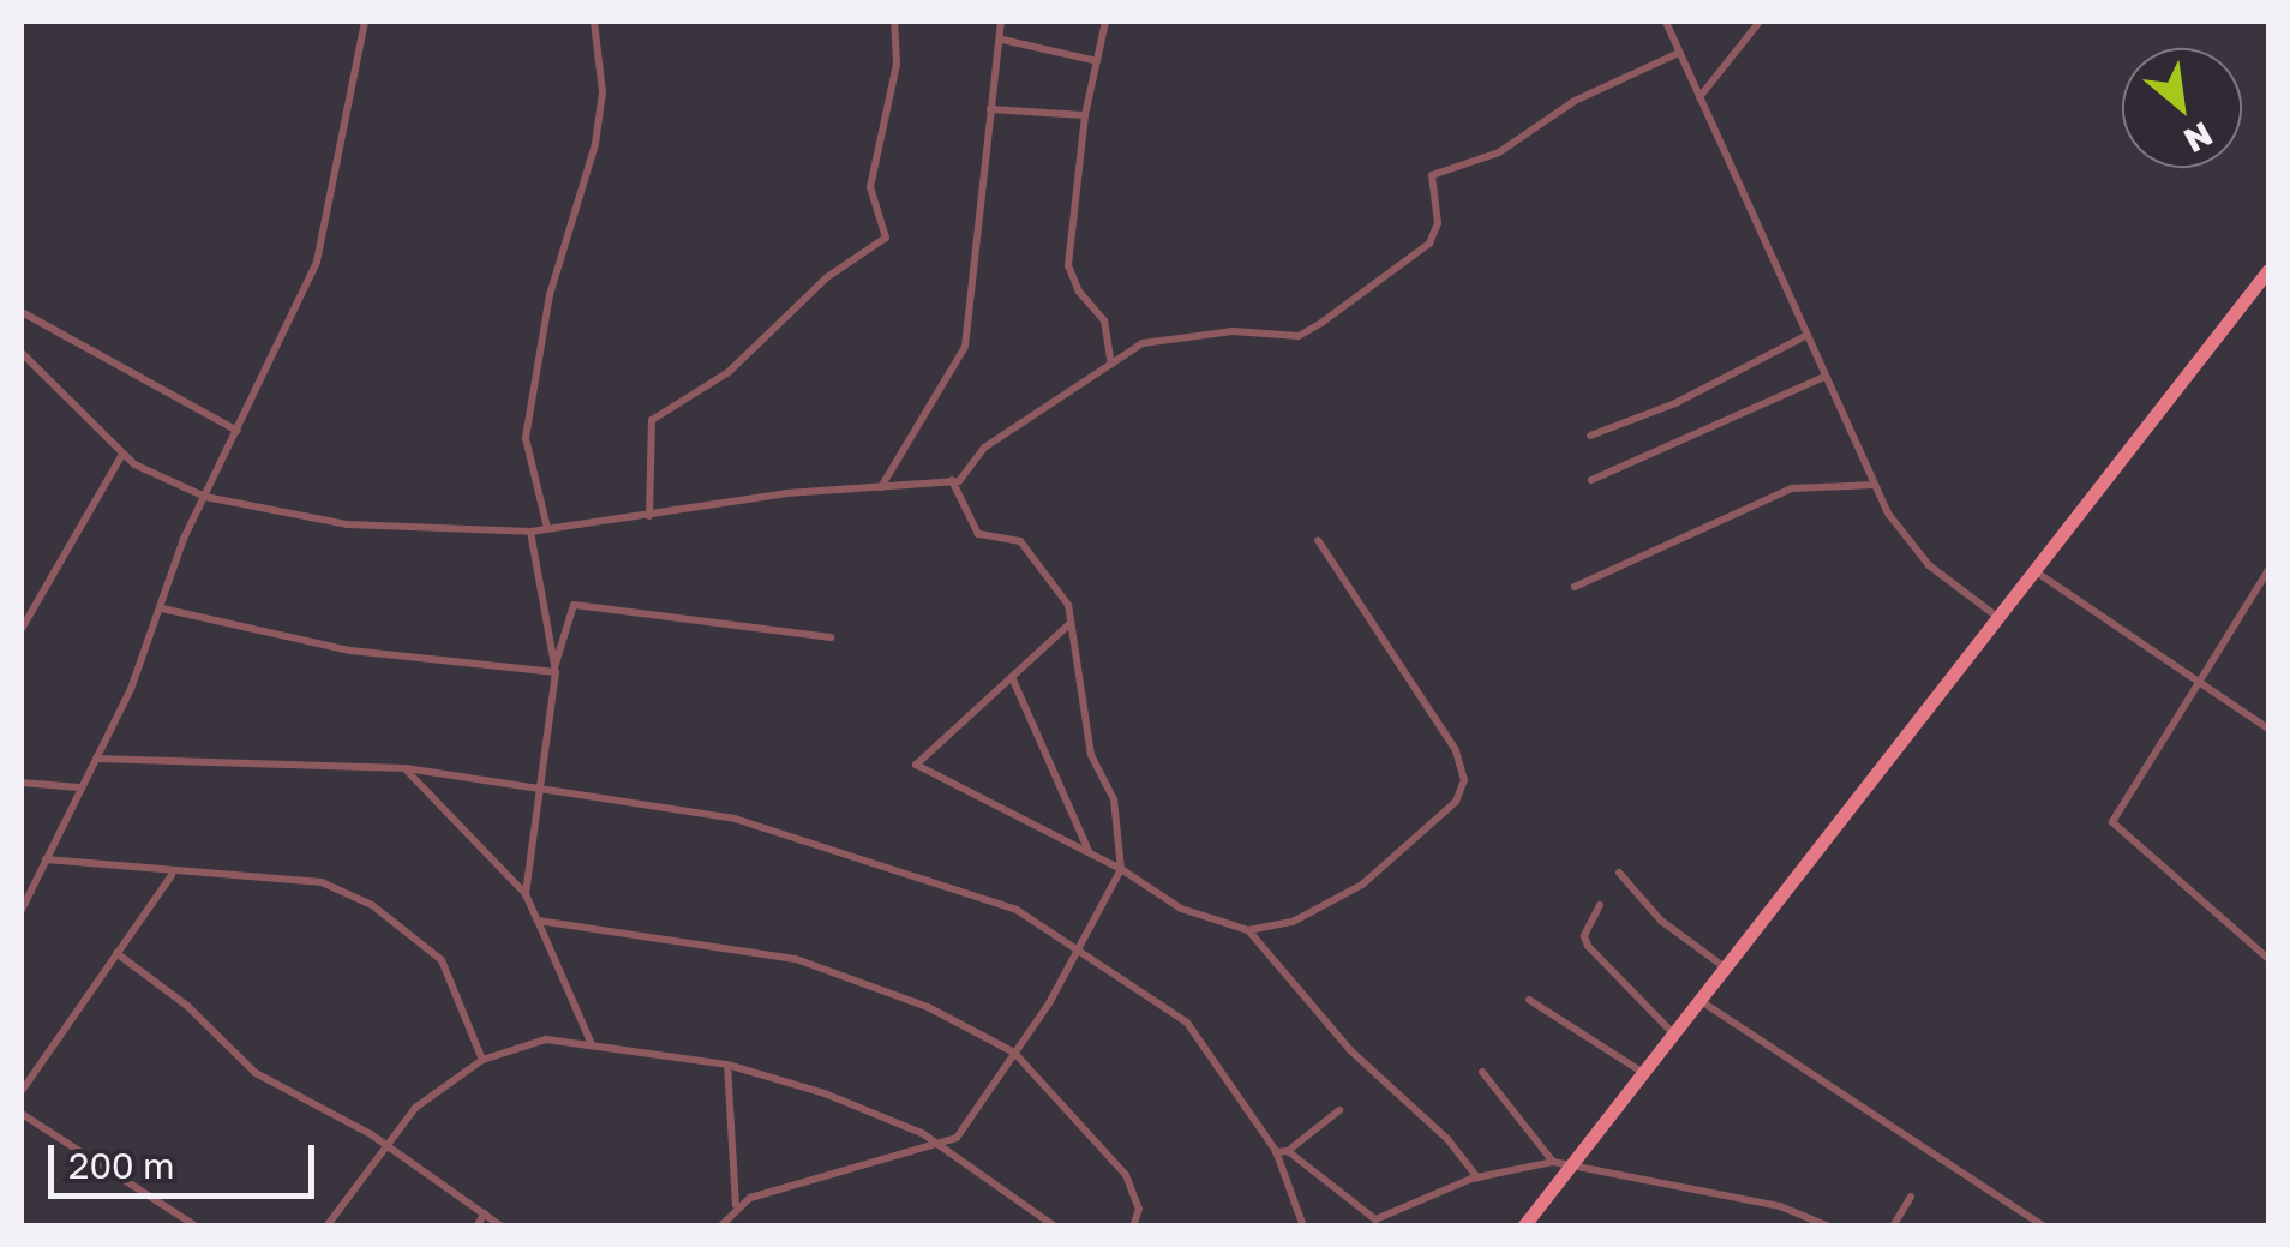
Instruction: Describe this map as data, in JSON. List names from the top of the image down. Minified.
{"scale_bar":"200 m","north":"bottom right"}
